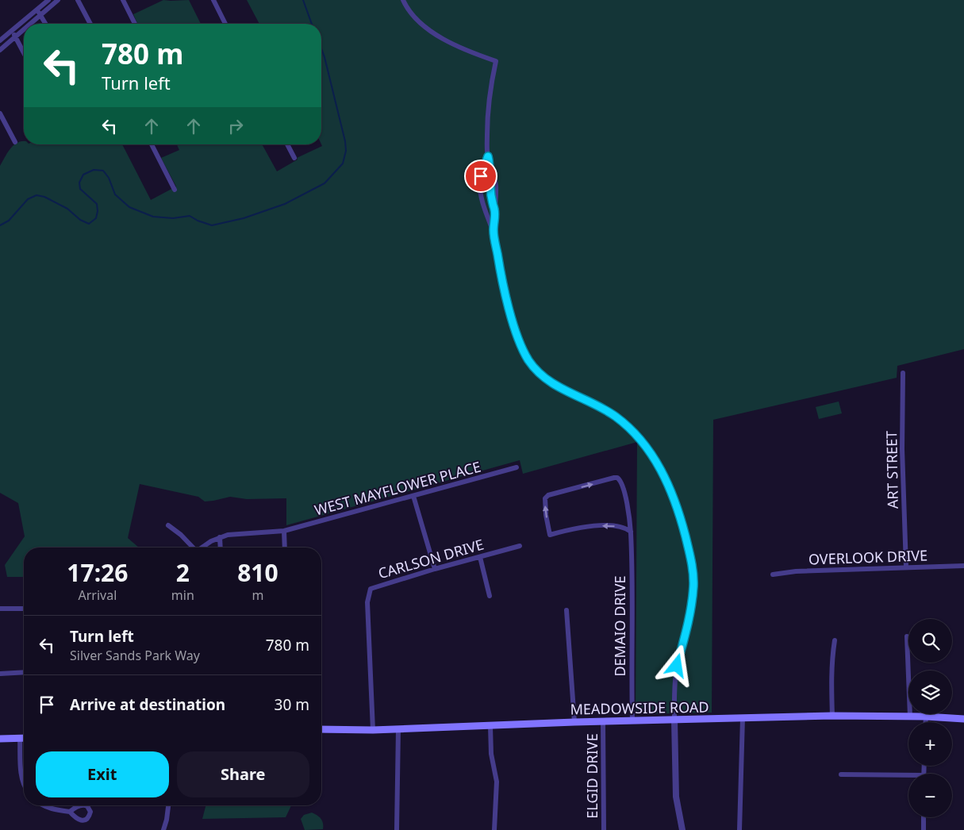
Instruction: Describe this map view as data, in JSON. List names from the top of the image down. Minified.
{"streets":{"main road":["MEADOWSIDE ROAD"],"street":["ART STREET","WEST MAYFLOWER PLACE","OVERLOOK DRIVE","CARLSON DRIVE","DEMAIO DRIVE","ELGID DRIVE"]},"crossings":[["ART STREET","OVERLOOK DRIVE"],["CARLSON DRIVE","MEADOWSIDE ROAD"],["DEMAIO DRIVE","MEADOWSIDE ROAD"],["MEADOWSIDE ROAD","ELGID DRIVE"]],"page":{"turn":["780 m","Turn left"],"eta":["17:26","Arrival","2","min","810","m"],"list":[{"name":"Turn left","note":"Silver Sands Park Way","value":"780 m"},{"name":"Arrive at destination","value":"30 m"}],"map_buttons":["+","−"],"buttons":["Exit","Share"]}}
